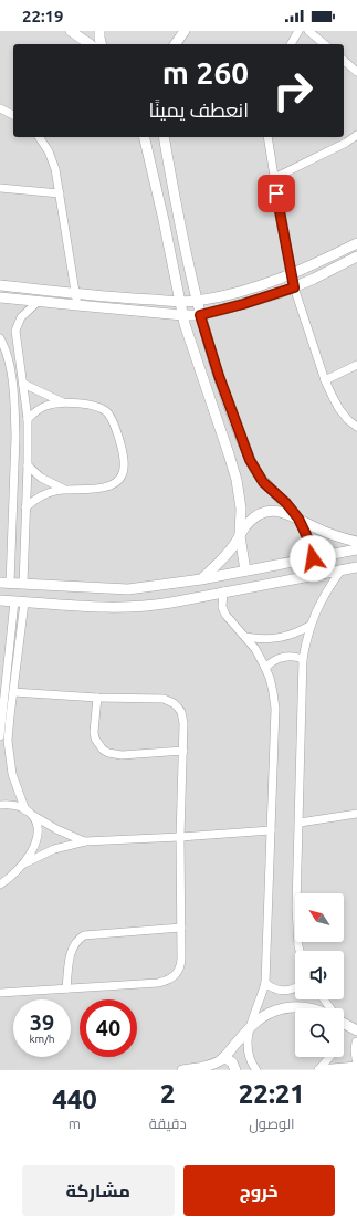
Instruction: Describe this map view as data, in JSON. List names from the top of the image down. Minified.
{"north":"top left","page":{"status":"22:19","turn":["260 m","انعطف يمينًا"],"speed":"39 km/h","limit":"40","eta":["22:21","الوصول","2","دقيقة","440","m"],"buttons":["خروج","مشاركة"]}}
